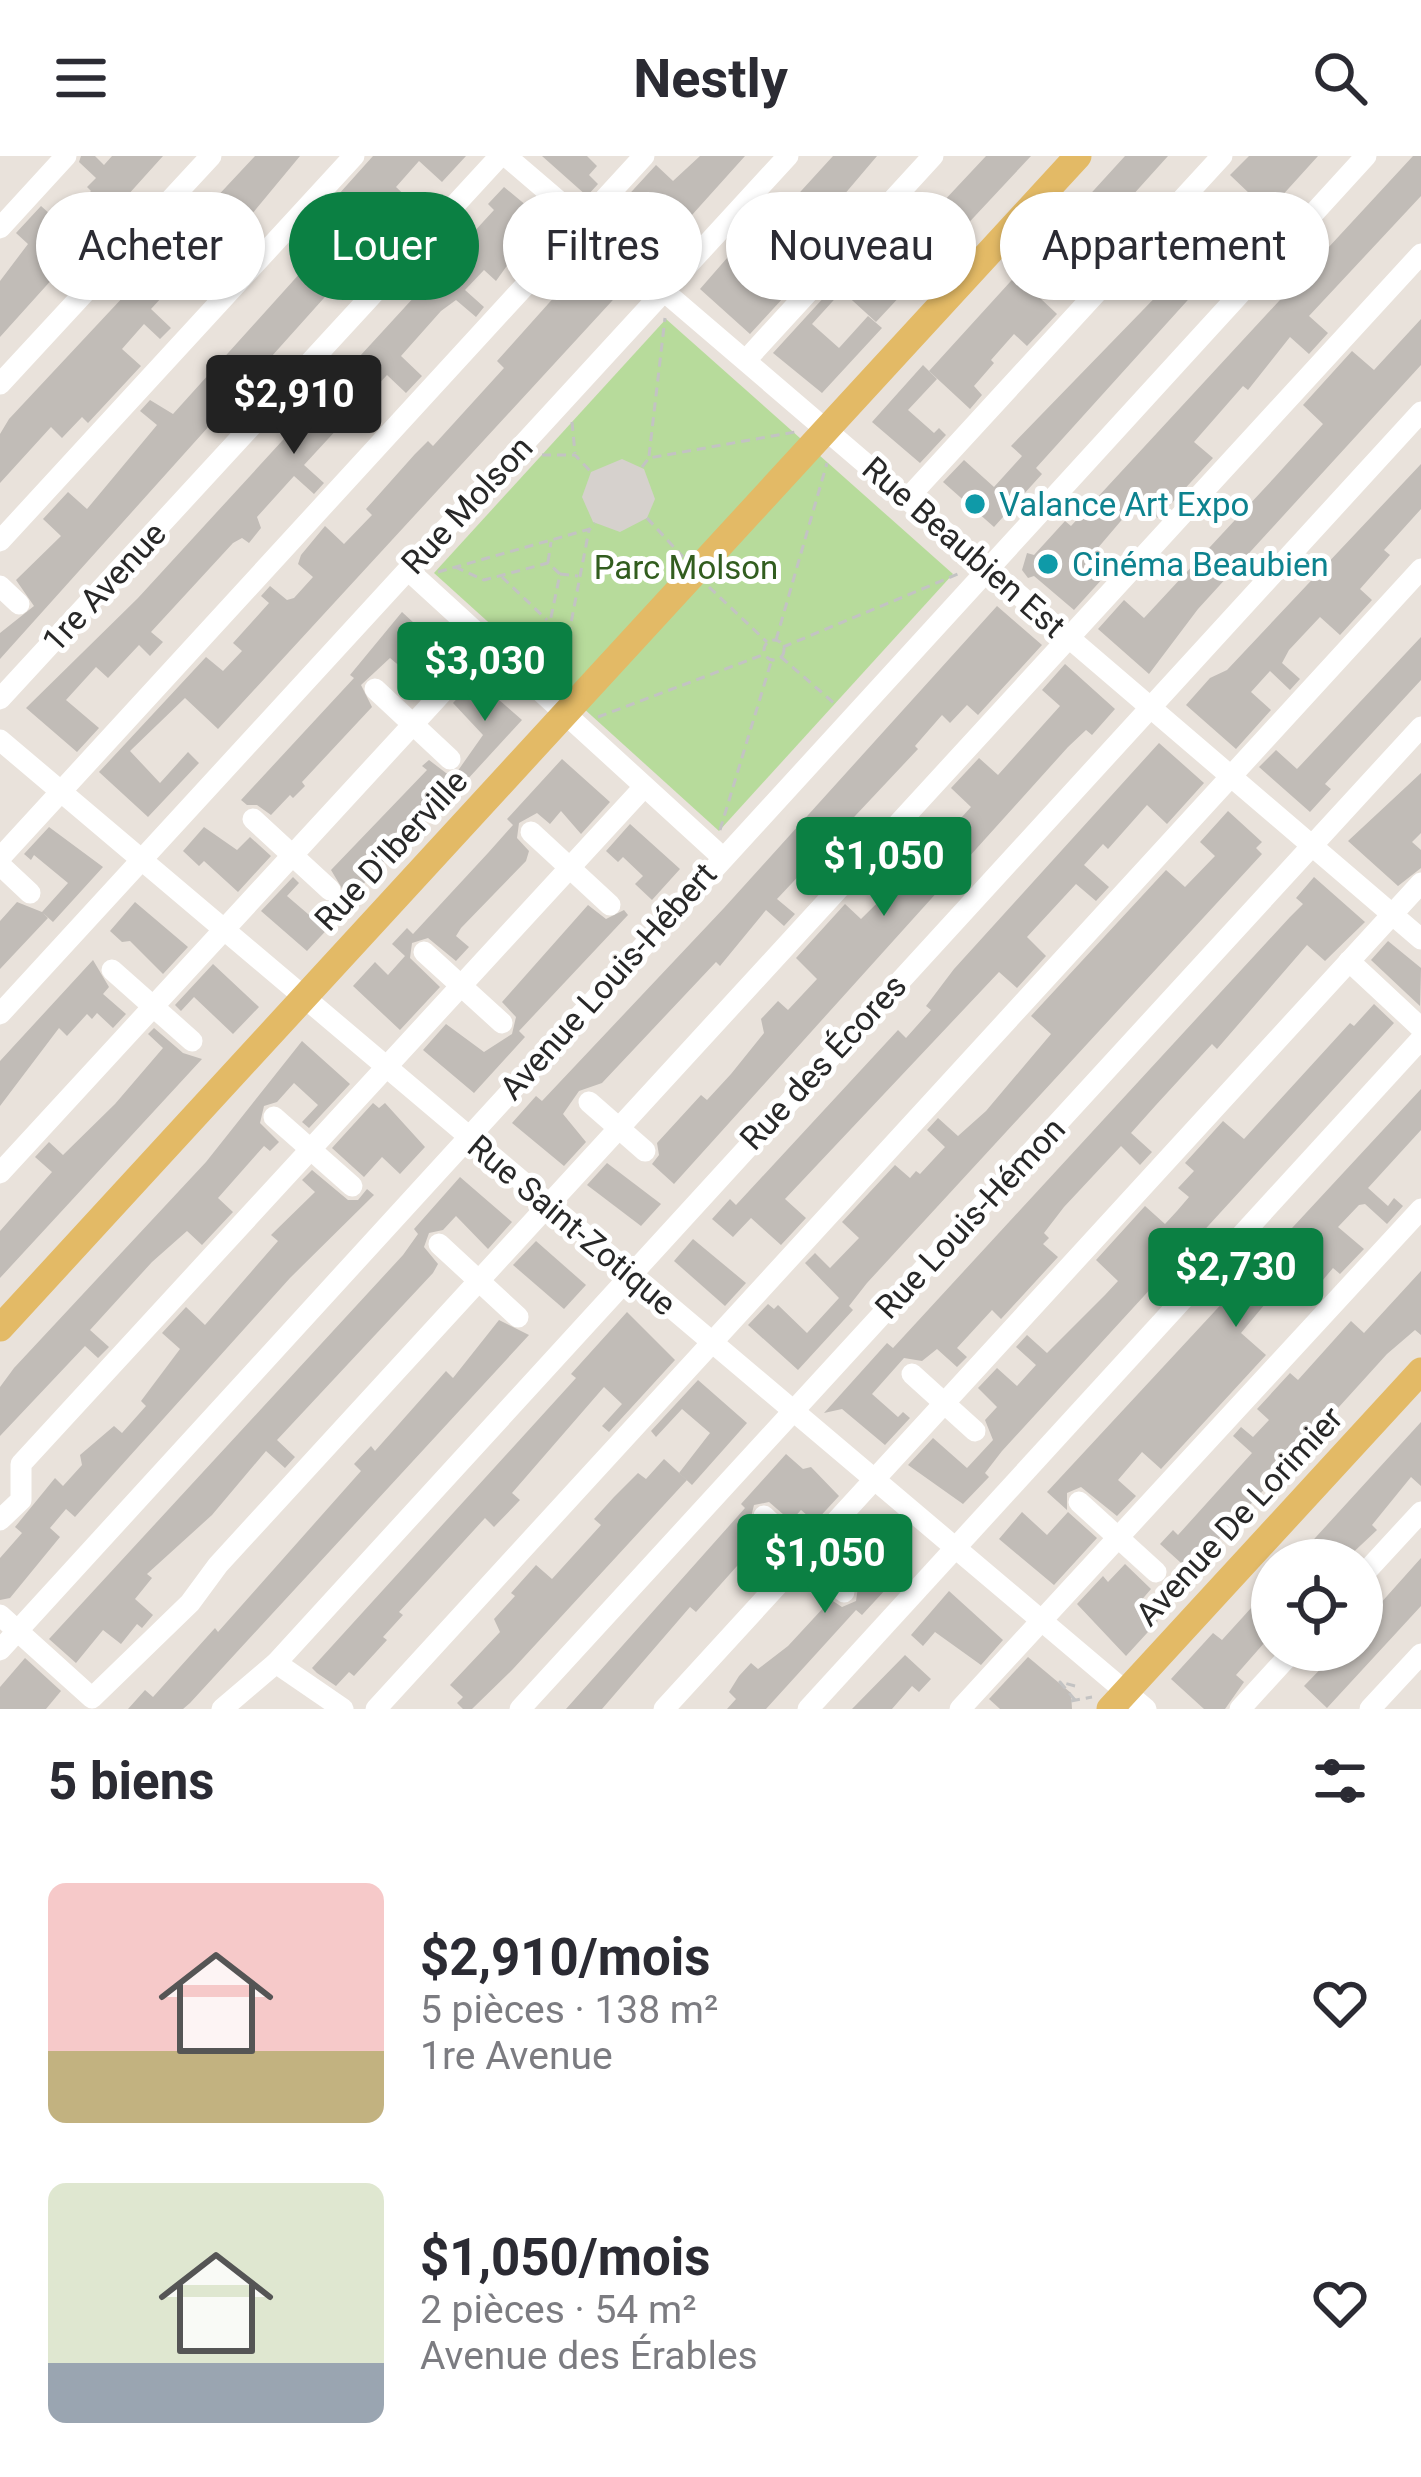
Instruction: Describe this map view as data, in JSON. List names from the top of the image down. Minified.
{"streets":{"main road":["Rue D'Iberville","Avenue De Lorimier"],"street":["Rue Molson","Rue Beaubien Est","1re Avenue","Avenue Louis-Hébert","Rue des Écores","Rue Louis-Hémon","Rue Saint-Zotique"]},"crossings":[["Rue Molson","Rue Saint-Zotique"],["Rue Beaubien Est","1re Avenue"],["Rue Beaubien Est","Rue D'Iberville"],["Rue Beaubien Est","Avenue Louis-Hébert"],["Rue Beaubien Est","Rue des Écores"],["Rue Beaubien Est","Rue Louis-Hémon"],["Rue D'Iberville","Rue Saint-Zotique"],["Avenue Louis-Hébert","Rue Saint-Zotique"],["Rue des Écores","Rue Saint-Zotique"],["Rue Louis-Hémon","Rue Saint-Zotique"],["Rue Saint-Zotique","Avenue De Lorimier"]],"parks":["Parc Molson"],"places":["Valance Art Expo","Cinéma Beaubien"],"page":{"header":"Nestly","chip":["Acheter","Louer","Filtres","Nouveau","Appartement"],"price":["$2,910","$3,030","$1,050","$2,730","$1,050"],"heading":"5 biens","list":[{"name":"$2,910/mois","note":"5 pièces · 138 m² · 1re Avenue"},{"name":"$1,050/mois","note":"2 pièces · 54 m² · Avenue des Érables"}]}}
